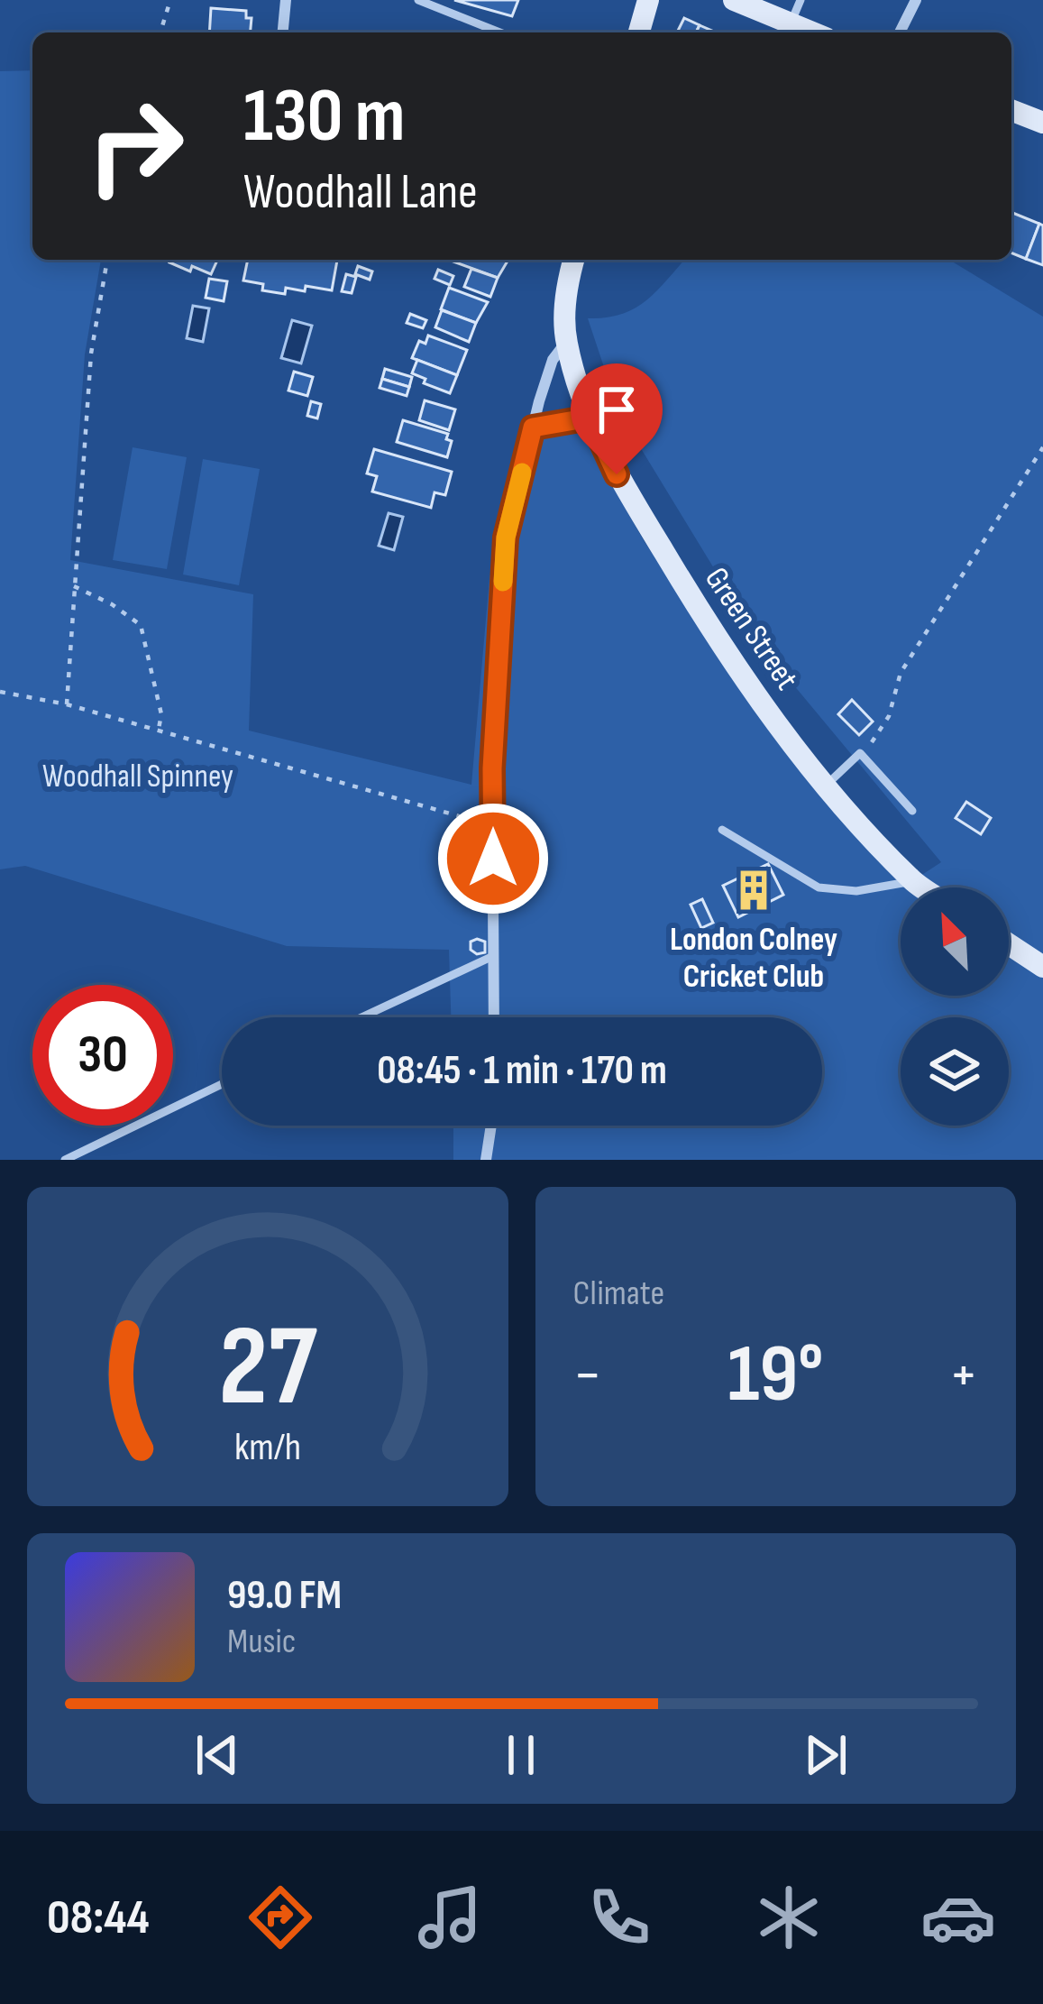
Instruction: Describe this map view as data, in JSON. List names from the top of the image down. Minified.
{"streets":{"main road":["Green Street"]},"parks":["Woodhall Spinney"],"places":{"building":["London Colney Cricket Club"]},"north":"top left","page":{"turn":["130 m","Woodhall Lane"],"limit":"30","trip":"08:45 · 1 min · 170 m","tile":"Climate","heat":["−","19°","+"],"song":["99.0 FM","Music"],"tabs":"08:44","gauge":["27","km/h"]}}
